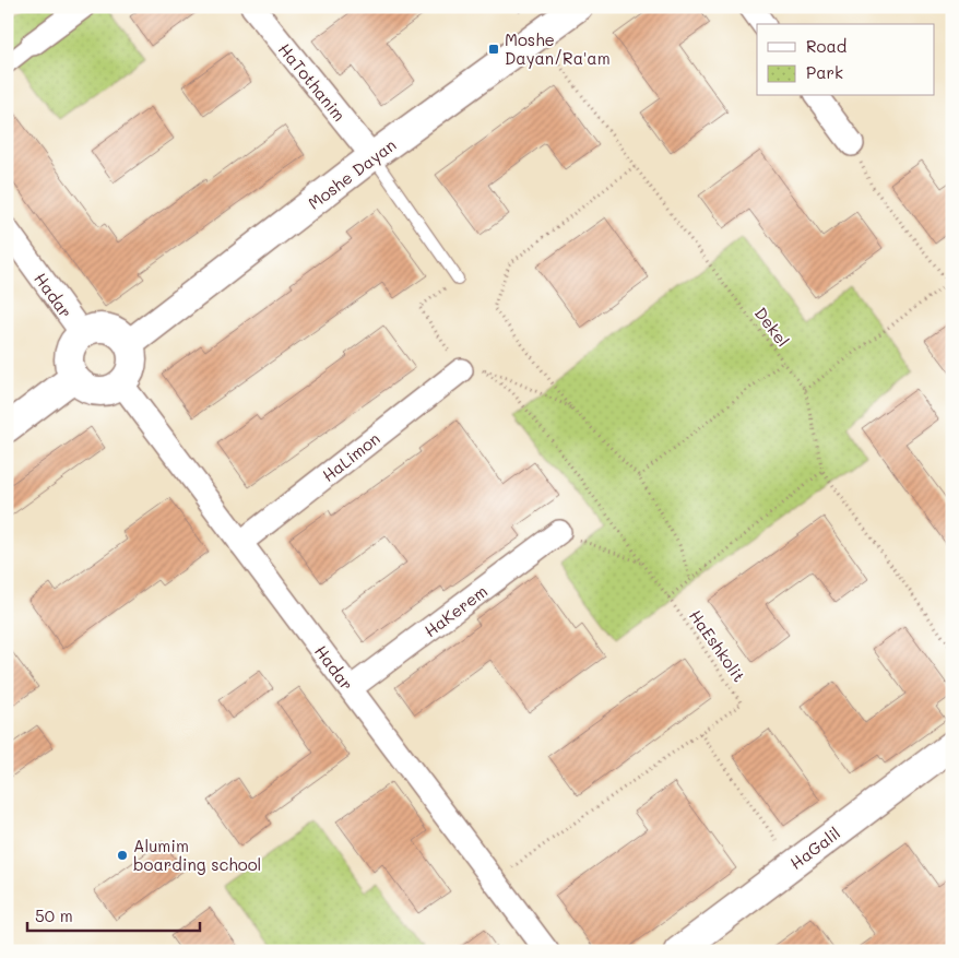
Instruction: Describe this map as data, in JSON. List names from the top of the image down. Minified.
{"streets":{"street":["HaTothanim","Moshe Dayan","Hadar","HaLimon","HaKerem","HaGalil"],"path":["Dekel","HaEshkolit"]},"crossings":[["HaTothanim","Moshe Dayan"],["Moshe Dayan","Hadar"],["Moshe Dayan","Dekel"],["Hadar","HaLimon"],["Hadar","HaKerem"],["Hadar","HaEshkolit"]],"places":{"transit":["Moshe Dayan/Ra'am"],"other":["Alumim boarding school"]},"legend":["Road","Park"],"scale_bar":"50 m"}
